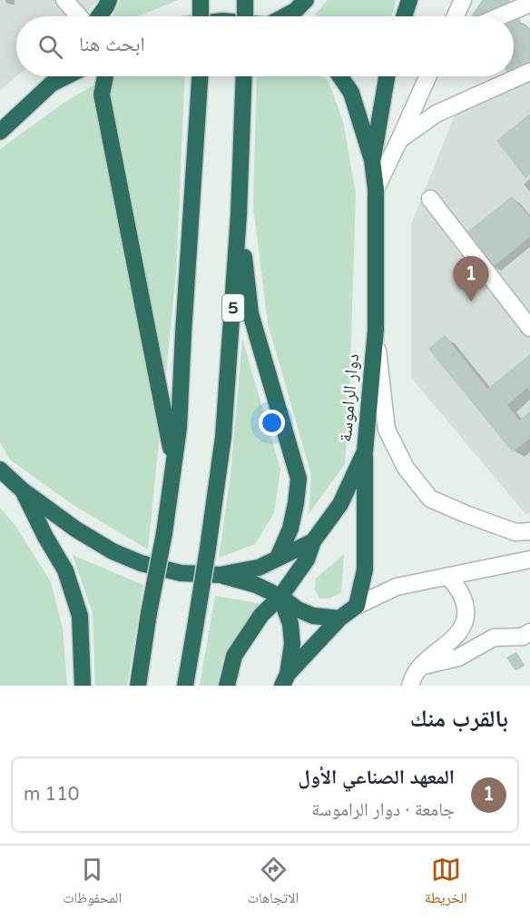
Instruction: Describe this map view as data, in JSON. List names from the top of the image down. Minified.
{"streets":{"highway":["5","دوار الراموسة"]},"page":{"search":"ابحث هنا","pins":"1","heading":"بالقرب منك","list":[{"mark":"1","name":"المعهد الصناعي الأول","note":"جامعة · دوار الراموسة","value":"110 m"}],"nav":["الخريطة","الاتجاهات","المحفوظات"]}}
